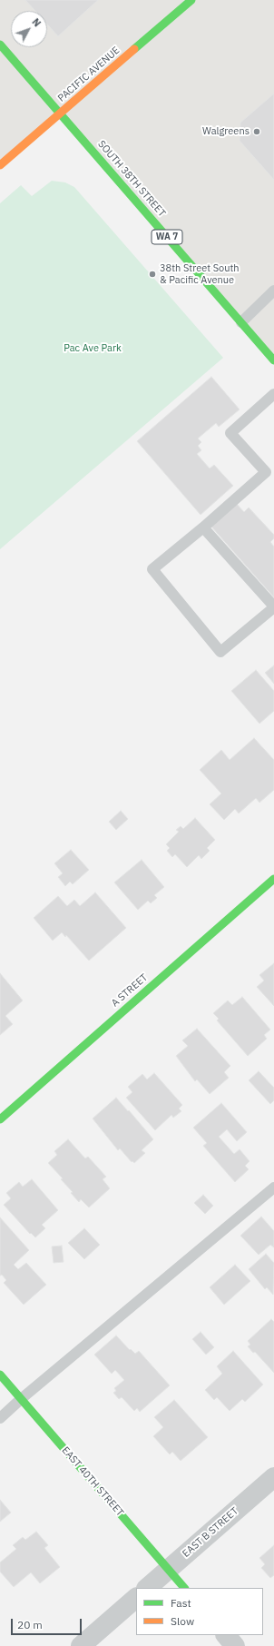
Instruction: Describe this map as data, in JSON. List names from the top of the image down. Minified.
{"streets":{"main road":["PACIFIC AVENUE","SOUTH 38TH STREET","WA 7","A STREET","EAST 40TH STREET"],"street":["EAST B STREET"]},"crossings":[["PACIFIC AVENUE","SOUTH 38TH STREET"],["EAST 40TH STREET","EAST B STREET"]],"parks":["Pac Ave Park"],"places":["Walgreens","38th Street South & Pacific Avenue"],"legend":["Fast","Slow"],"scale_bar":"20 m","north":"top right"}
